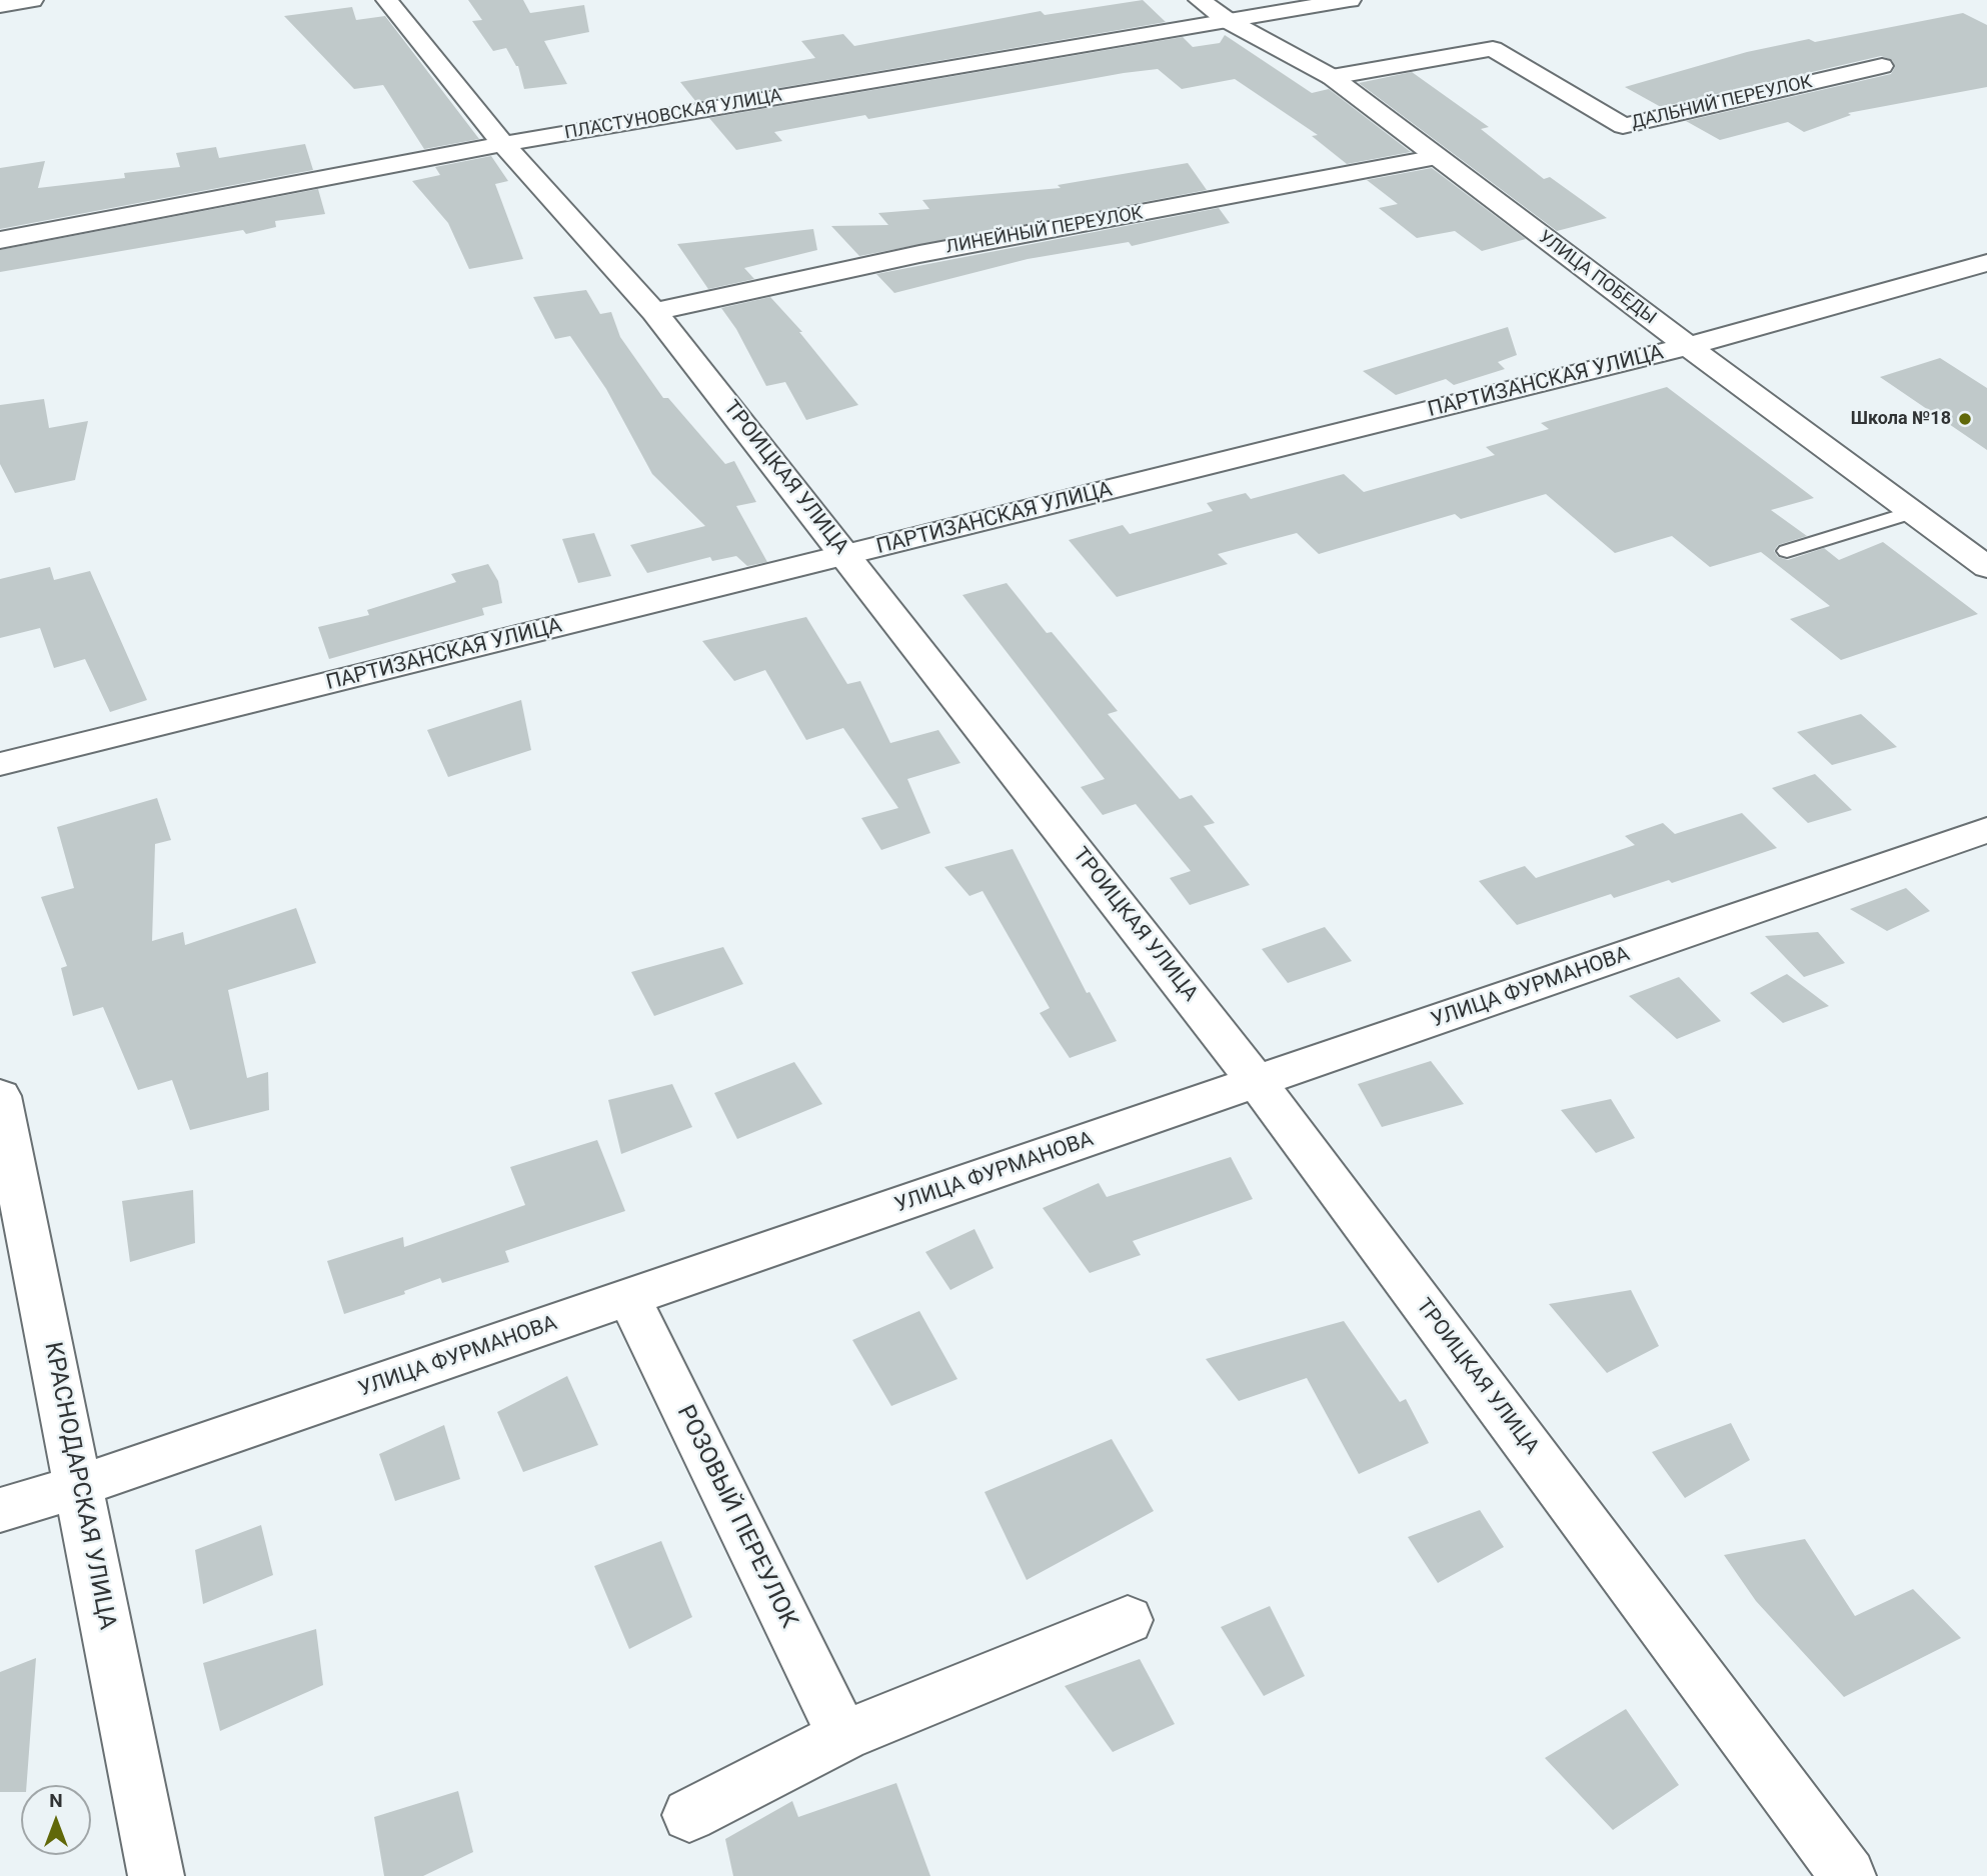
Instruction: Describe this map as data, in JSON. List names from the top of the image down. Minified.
{"streets":{"street":["ДАЛЬНИЙ ПЕРЕУЛОК","ПЛАСТУНОВСКАЯ УЛИЦА","ЛИНЕЙНЫЙ ПЕРЕУЛОК","УЛИЦА ПОБЕДЫ","ПАРТИЗАНСКАЯ УЛИЦА","ТРОИЦКАЯ УЛИЦА","УЛИЦА ФУРМАНОВА","КРАСНОДАРСКАЯ УЛИЦА","РОЗОВЫЙ ПЕРЕУЛОК"]},"crossings":[["ДАЛЬНИЙ ПЕРЕУЛОК","УЛИЦА ПОБЕДЫ"],["ПЛАСТУНОВСКАЯ УЛИЦА","УЛИЦА ПОБЕДЫ"],["ПЛАСТУНОВСКАЯ УЛИЦА","ТРОИЦКАЯ УЛИЦА"],["ЛИНЕЙНЫЙ ПЕРЕУЛОК","УЛИЦА ПОБЕДЫ"],["ЛИНЕЙНЫЙ ПЕРЕУЛОК","ТРОИЦКАЯ УЛИЦА"],["УЛИЦА ПОБЕДЫ","ПАРТИЗАНСКАЯ УЛИЦА"],["ПАРТИЗАНСКАЯ УЛИЦА","ТРОИЦКАЯ УЛИЦА"],["ТРОИЦКАЯ УЛИЦА","УЛИЦА ФУРМАНОВА"],["УЛИЦА ФУРМАНОВА","КРАСНОДАРСКАЯ УЛИЦА"],["УЛИЦА ФУРМАНОВА","РОЗОВЫЙ ПЕРЕУЛОК"]],"places":["Школа №18"],"north":"top"}
